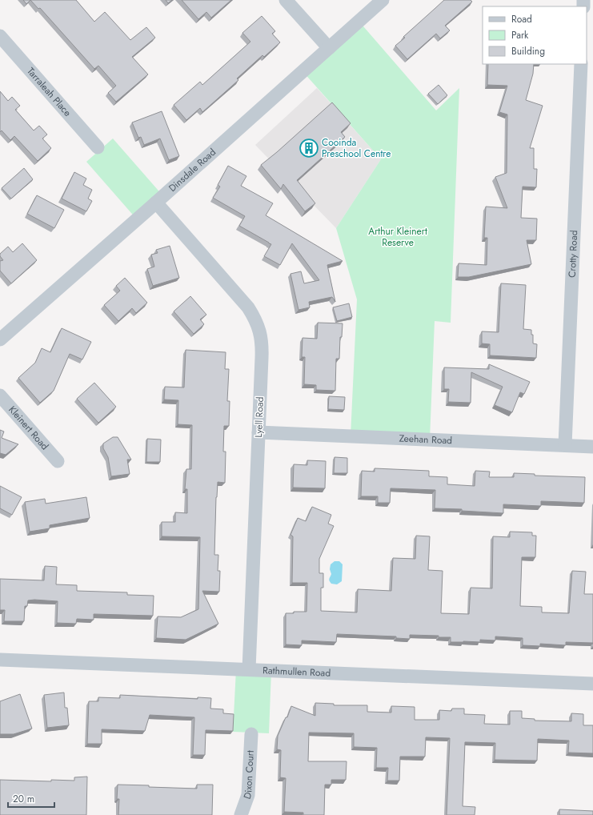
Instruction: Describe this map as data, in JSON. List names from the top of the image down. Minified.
{"streets":{"street":["Tarraleah Place","Dinsdale Road","Crotty Road","Lyell Road","Kleinert Road","Zeehan Road","Rathmullen Road","Dixon Court"]},"crossings":[["Dinsdale Road","Lyell Road"],["Crotty Road","Zeehan Road"],["Lyell Road","Zeehan Road"],["Lyell Road","Rathmullen Road"]],"parks":["Arthur Kleinert Reserve"],"places":{"building":["Cooinda Preschool Centre"]},"legend":["Road","Park","Building"],"scale_bar":"20 m"}
